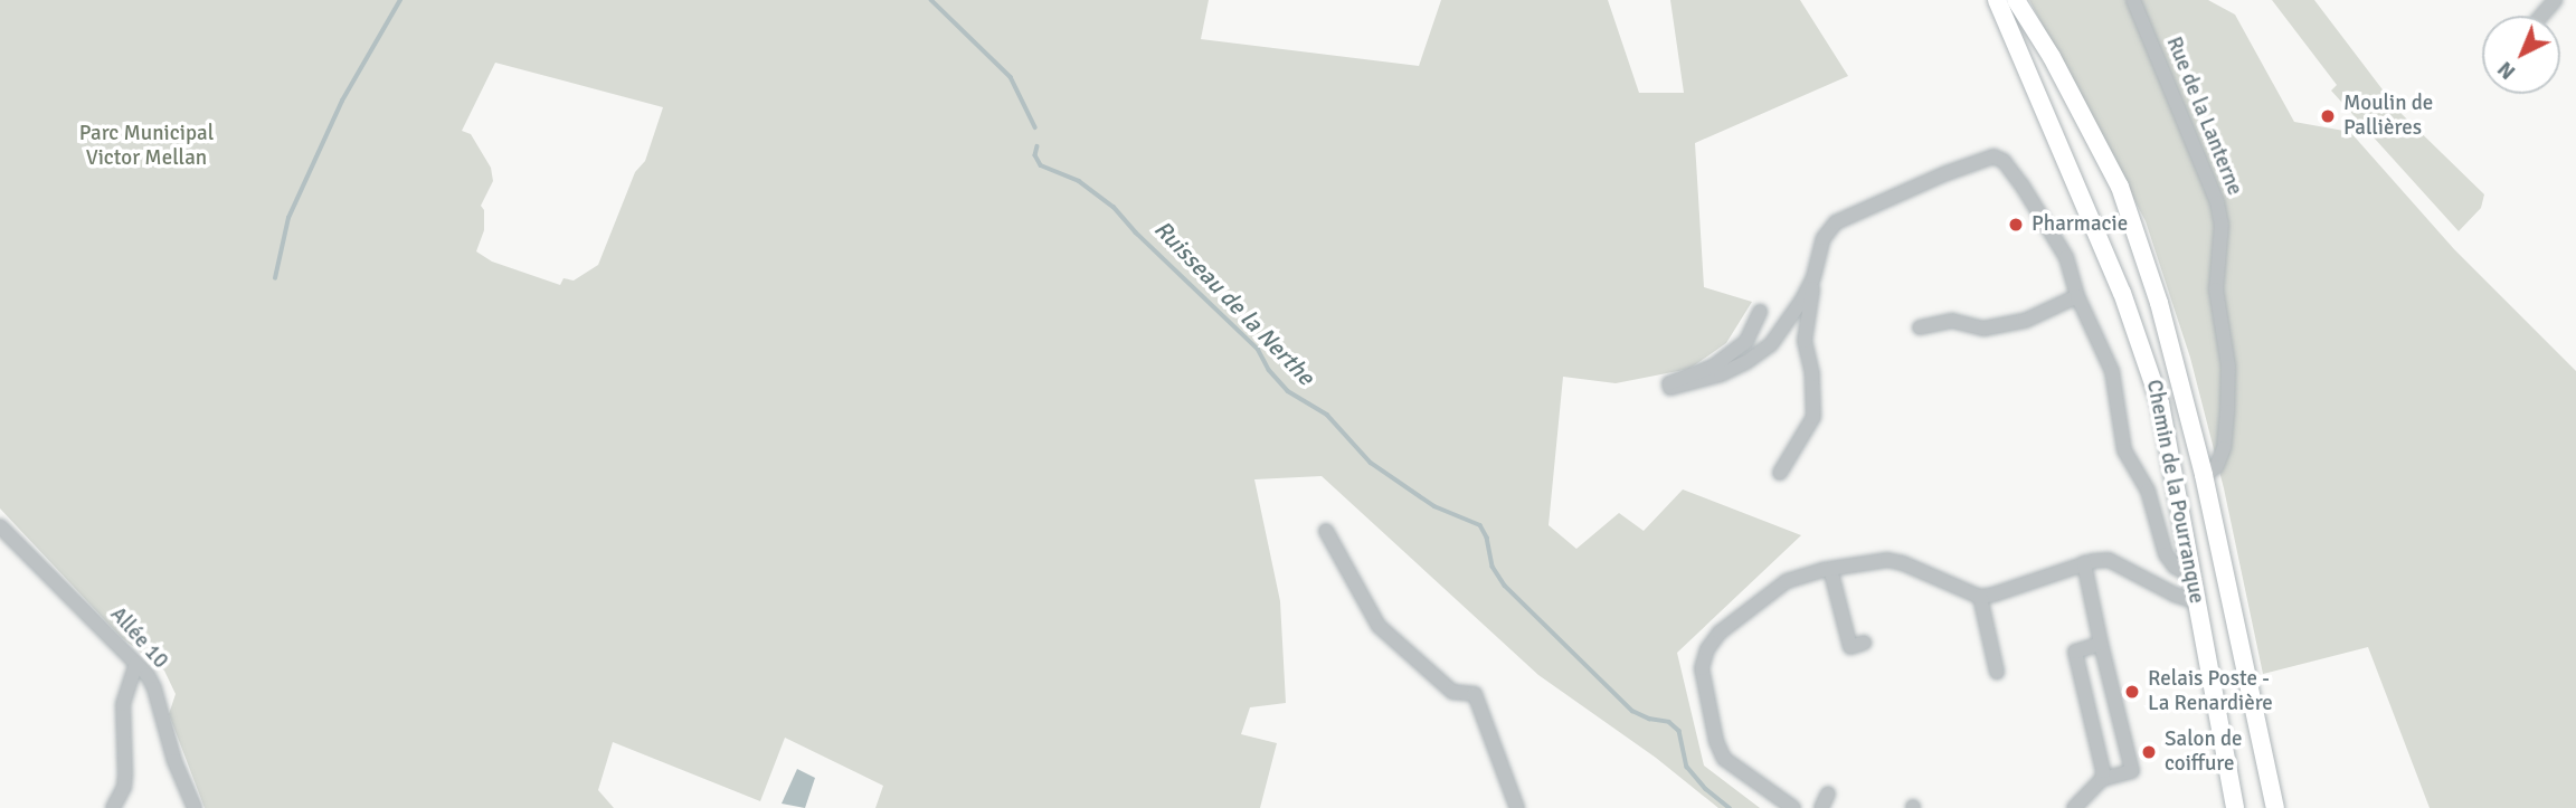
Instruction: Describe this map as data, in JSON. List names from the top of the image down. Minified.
{"streets":{"street":["Rue de la Lanterne","Chemin de la Pourranque","Allée 10"]},"water":["Ruisseau de la Nerthe"],"parks":["Parc Municipal Victor Mellan"],"places":["Moulin de Pallières","Pharmacie","Relais Poste - La Renardière","Salon de coiffure"],"north":"bottom left"}
